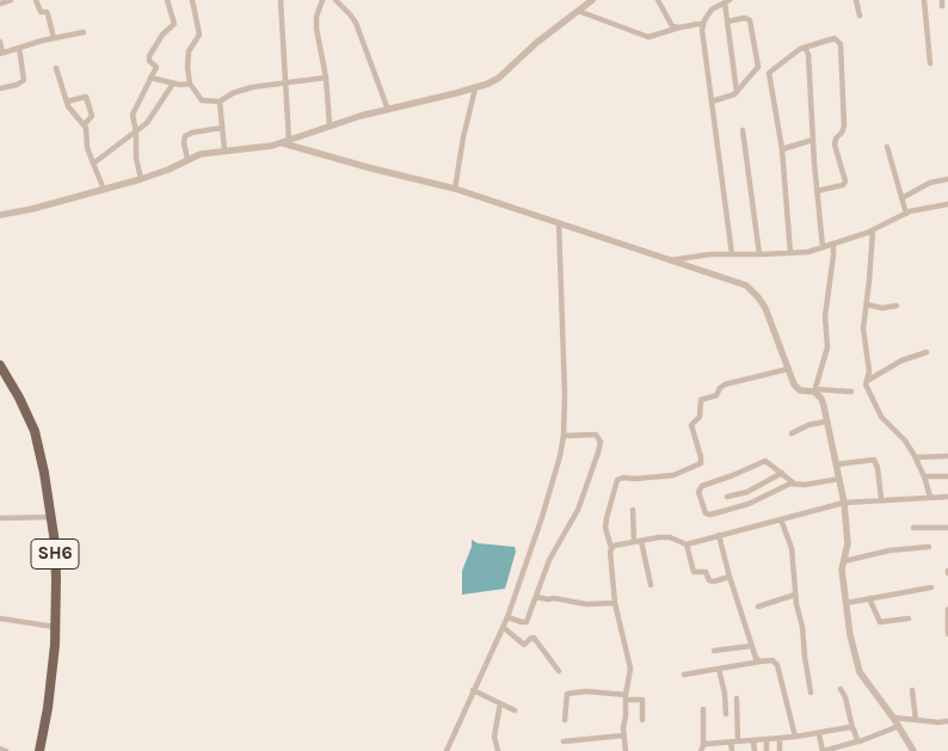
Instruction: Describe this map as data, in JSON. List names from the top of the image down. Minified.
{"streets":{"main road":["SH6"]}}
